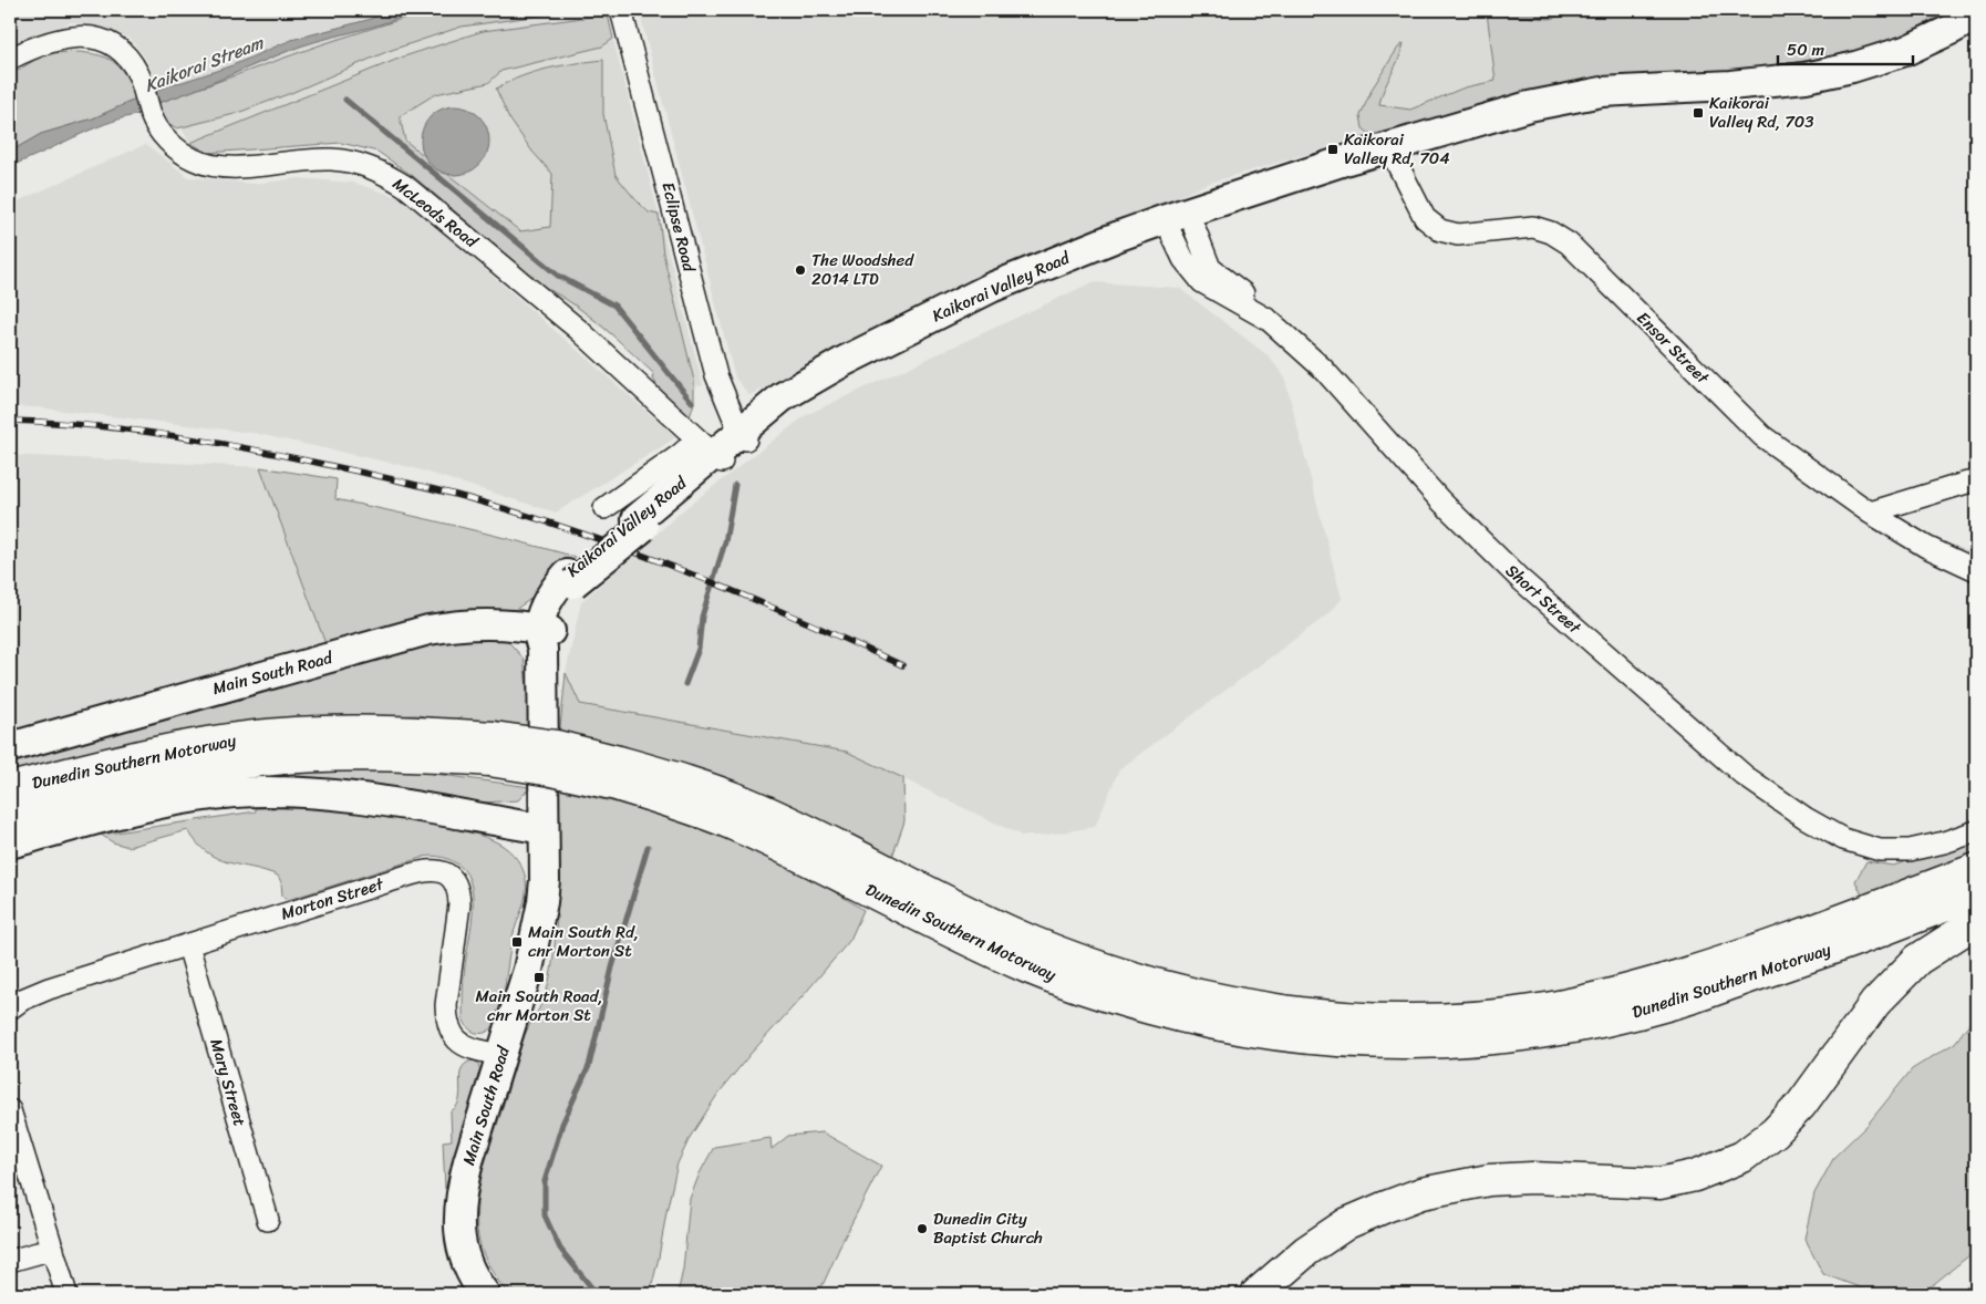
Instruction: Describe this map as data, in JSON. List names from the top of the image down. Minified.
{"streets":{"highway":["Dunedin Southern Motorway"],"main road":["Kaikorai Valley Road","Main South Road"],"street":["McLeods Road","Eclipse Road","Ensor Street","Short Street","Morton Street","Mary Street"]},"crossings":[["McLeods Road","Kaikorai Valley Road"],["Eclipse Road","Kaikorai Valley Road"],["Kaikorai Valley Road","Ensor Street"],["Kaikorai Valley Road","Short Street"],["Kaikorai Valley Road","Main South Road"],["Main South Road","Morton Street"],["Morton Street","Mary Street"]],"water":["Kaikorai Stream"],"places":{"transit":["Kaikorai Valley Rd, 703","Kaikorai Valley Rd, 704","Main South Rd, cnr Morton St","Main South Road, cnr Morton St"],"other":["The Woodshed 2014 LTD","Dunedin City Baptist Church"]},"scale_bar":"50 m"}
